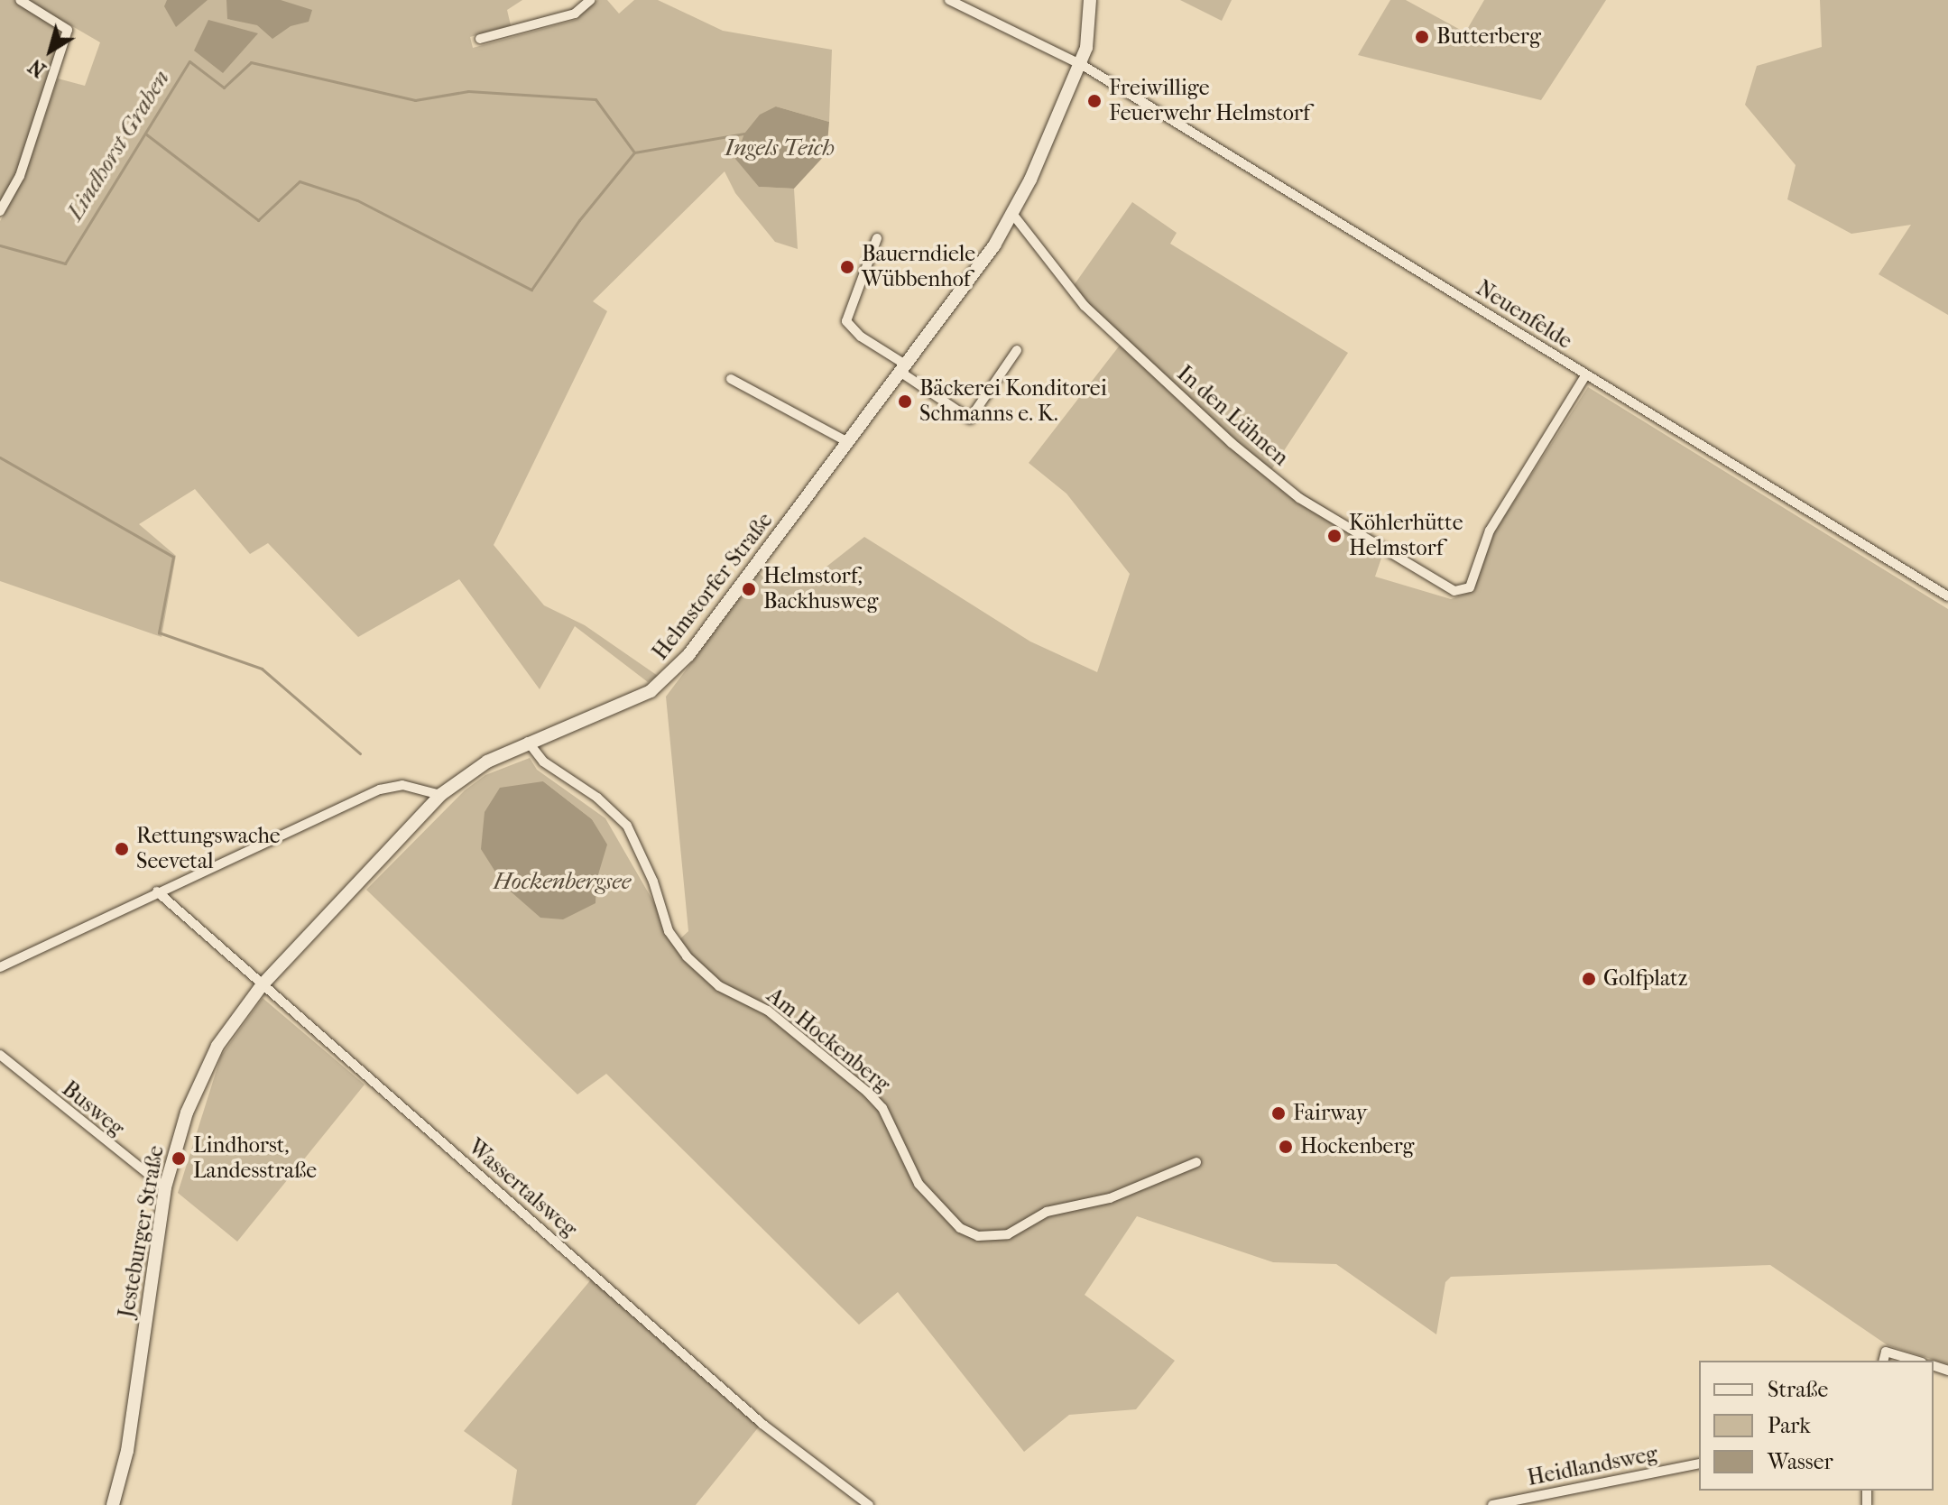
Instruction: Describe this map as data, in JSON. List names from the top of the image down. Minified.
{"streets":{"main road":["Helmstorfer Straße","Jesteburger Straße"],"street":["Neuenfelde","In den Lühnen","Am Hockenberg","Busweg","Wassertalsweg","Heidlandsweg"]},"crossings":[["Neuenfelde","In den Lühnen"],["Neuenfelde","Helmstorfer Straße"],["In den Lühnen","Helmstorfer Straße"],["Helmstorfer Straße","Am Hockenberg"],["Helmstorfer Straße","Jesteburger Straße"],["Busweg","Jesteburger Straße"],["Wassertalsweg","Jesteburger Straße"]],"water":["Lindhorst Graben","Ingels Teich","Hockenbergsee"],"places":["Butterberg","Freiwillige Feuerwehr Helmstorf","Bauerndiele Wübbenhof","Bäckerei Konditorei Schmanns e. K.","Köhlerhütte Helmstorf","Helmstorf, Backhusweg","Rettungswache Seevetal","Golfplatz","Fairway","Hockenberg","Lindhorst, Landesstraße"],"legend":["Straße","Park","Wasser"],"north":"bottom left"}
